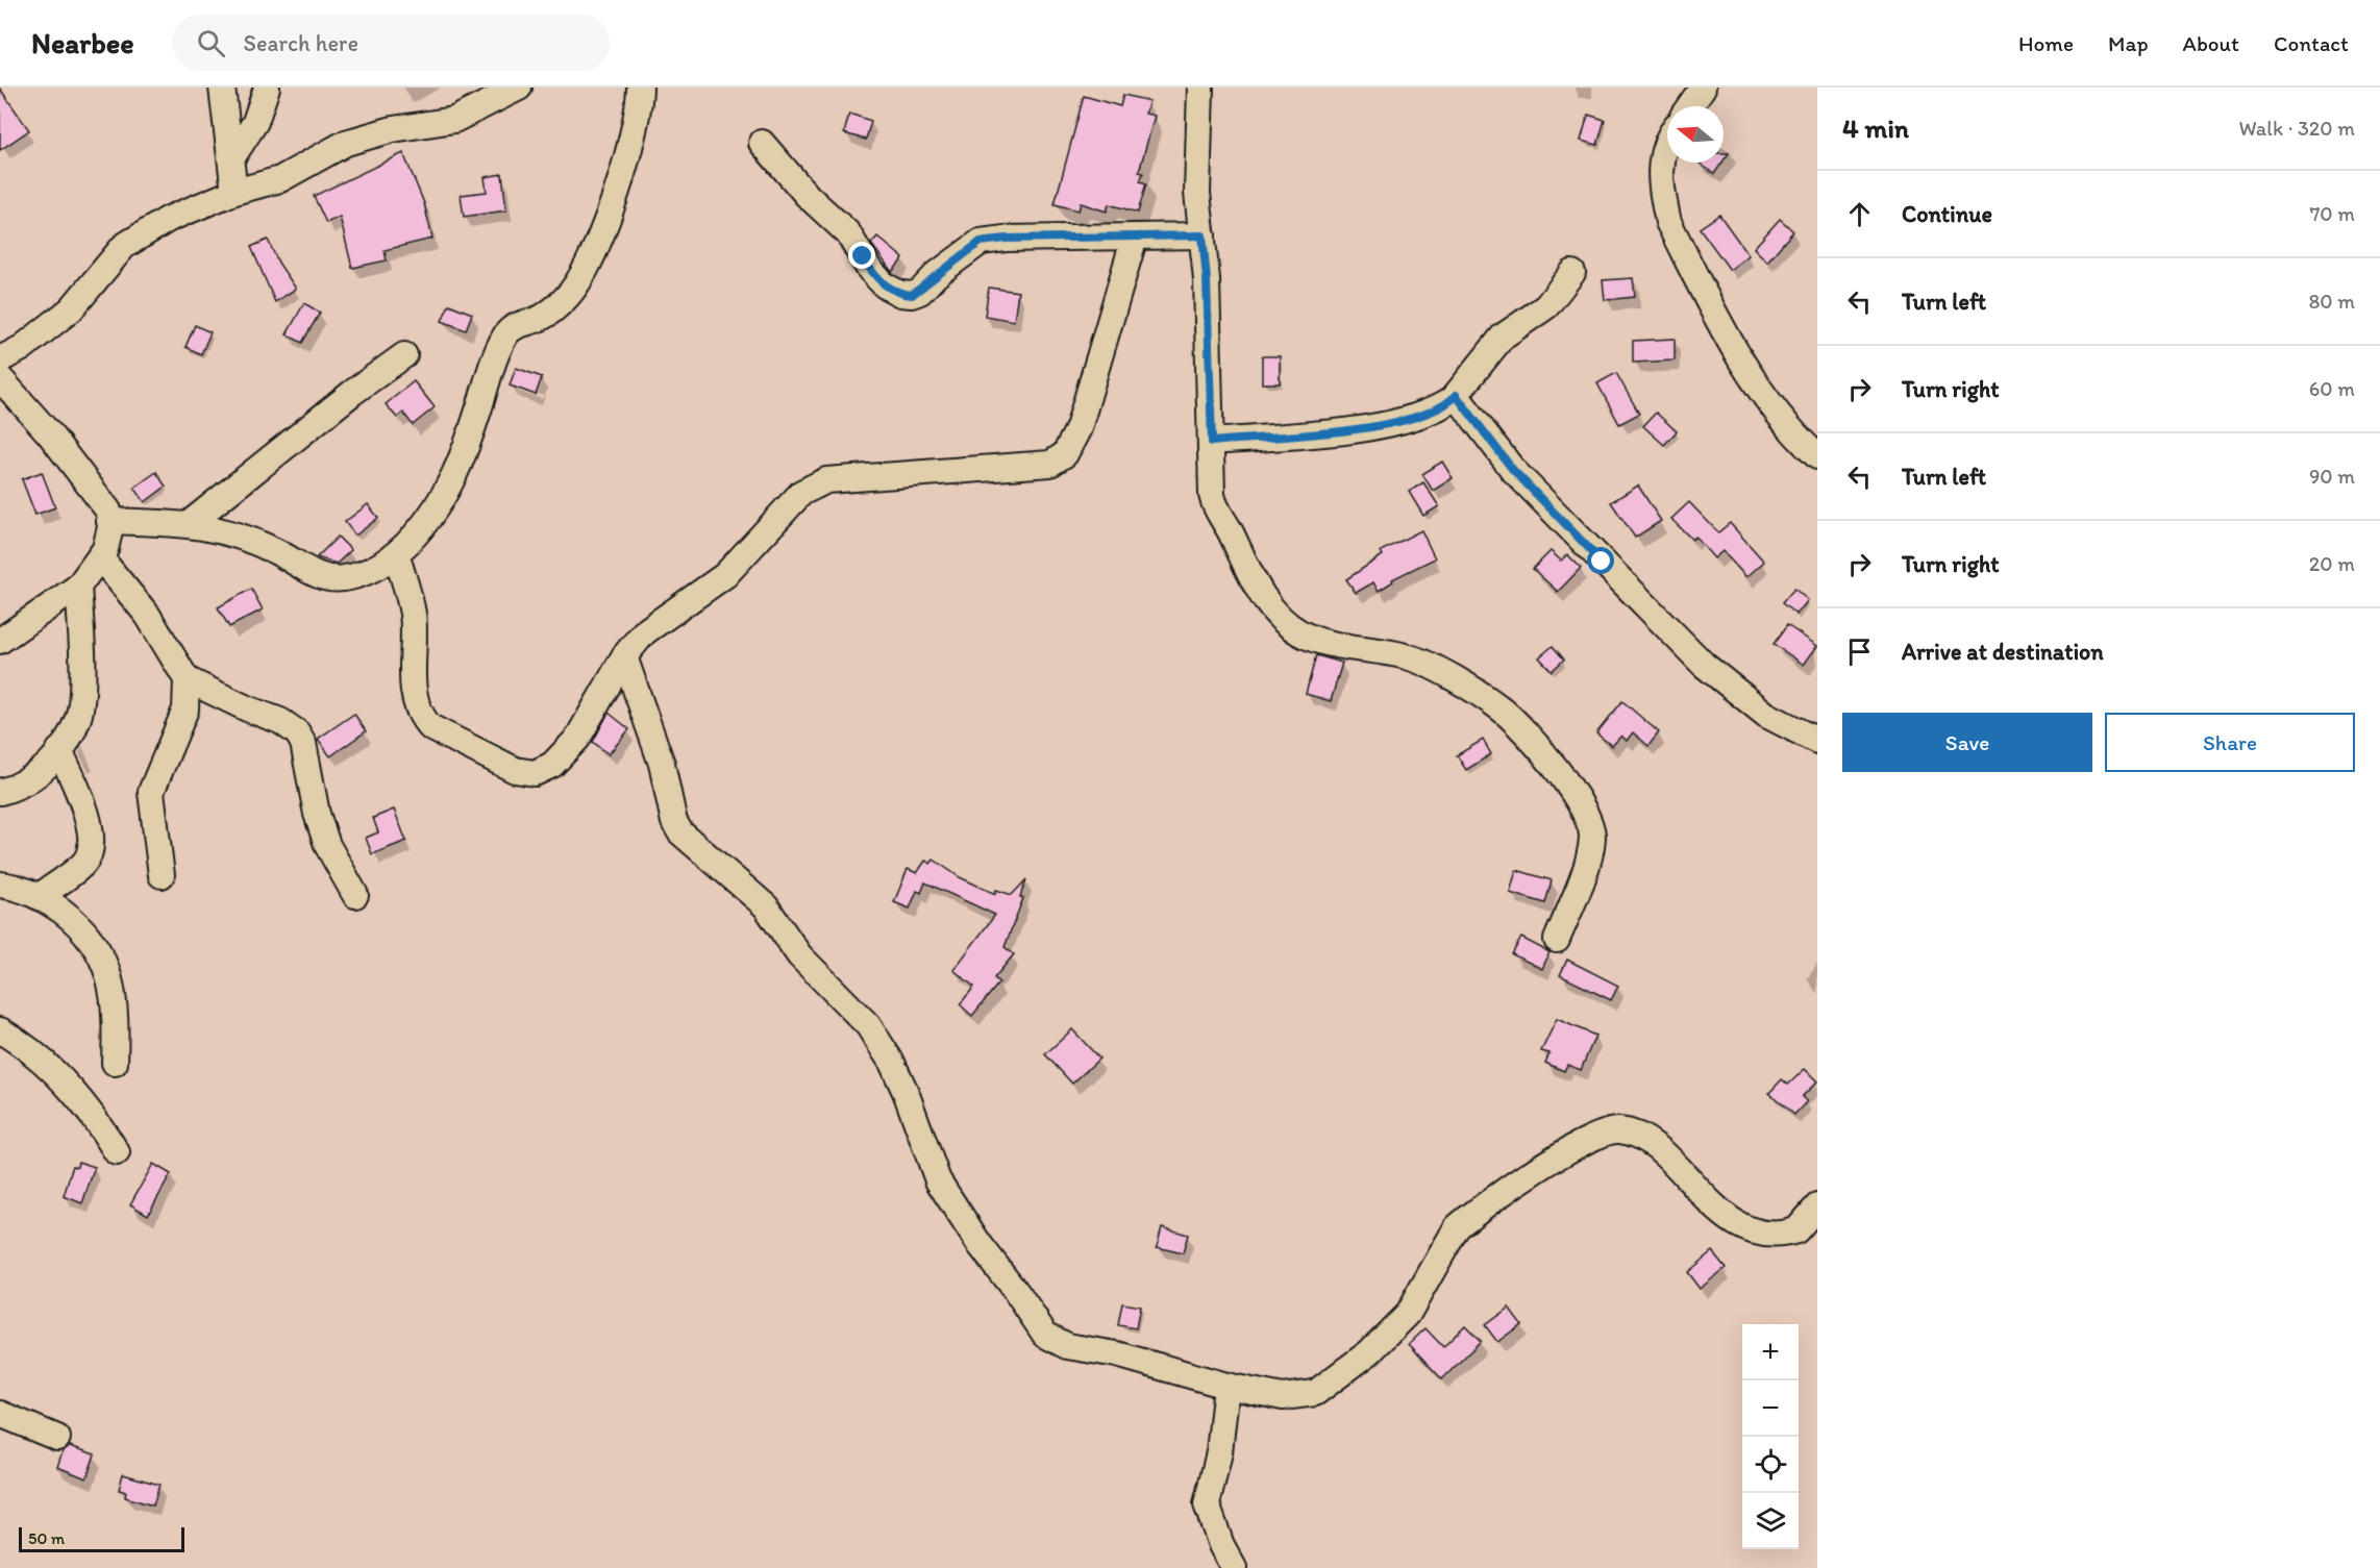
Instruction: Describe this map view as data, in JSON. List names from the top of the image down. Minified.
{"scale_bar":"50 m","north":"left","page":{"header":"Nearbee","search":"Search here","nav":["Home","Map","About","Contact"],"heading":["4 min","Walk · 320 m"],"list":[["Continue","70 m"],["Turn left","80 m"],["Turn right","60 m"],["Turn left","90 m"],["Turn right","20 m"],"Arrive at destination"],"buttons":["Save","Share"],"map_buttons":["+","−"],"scale":"50 m"}}
